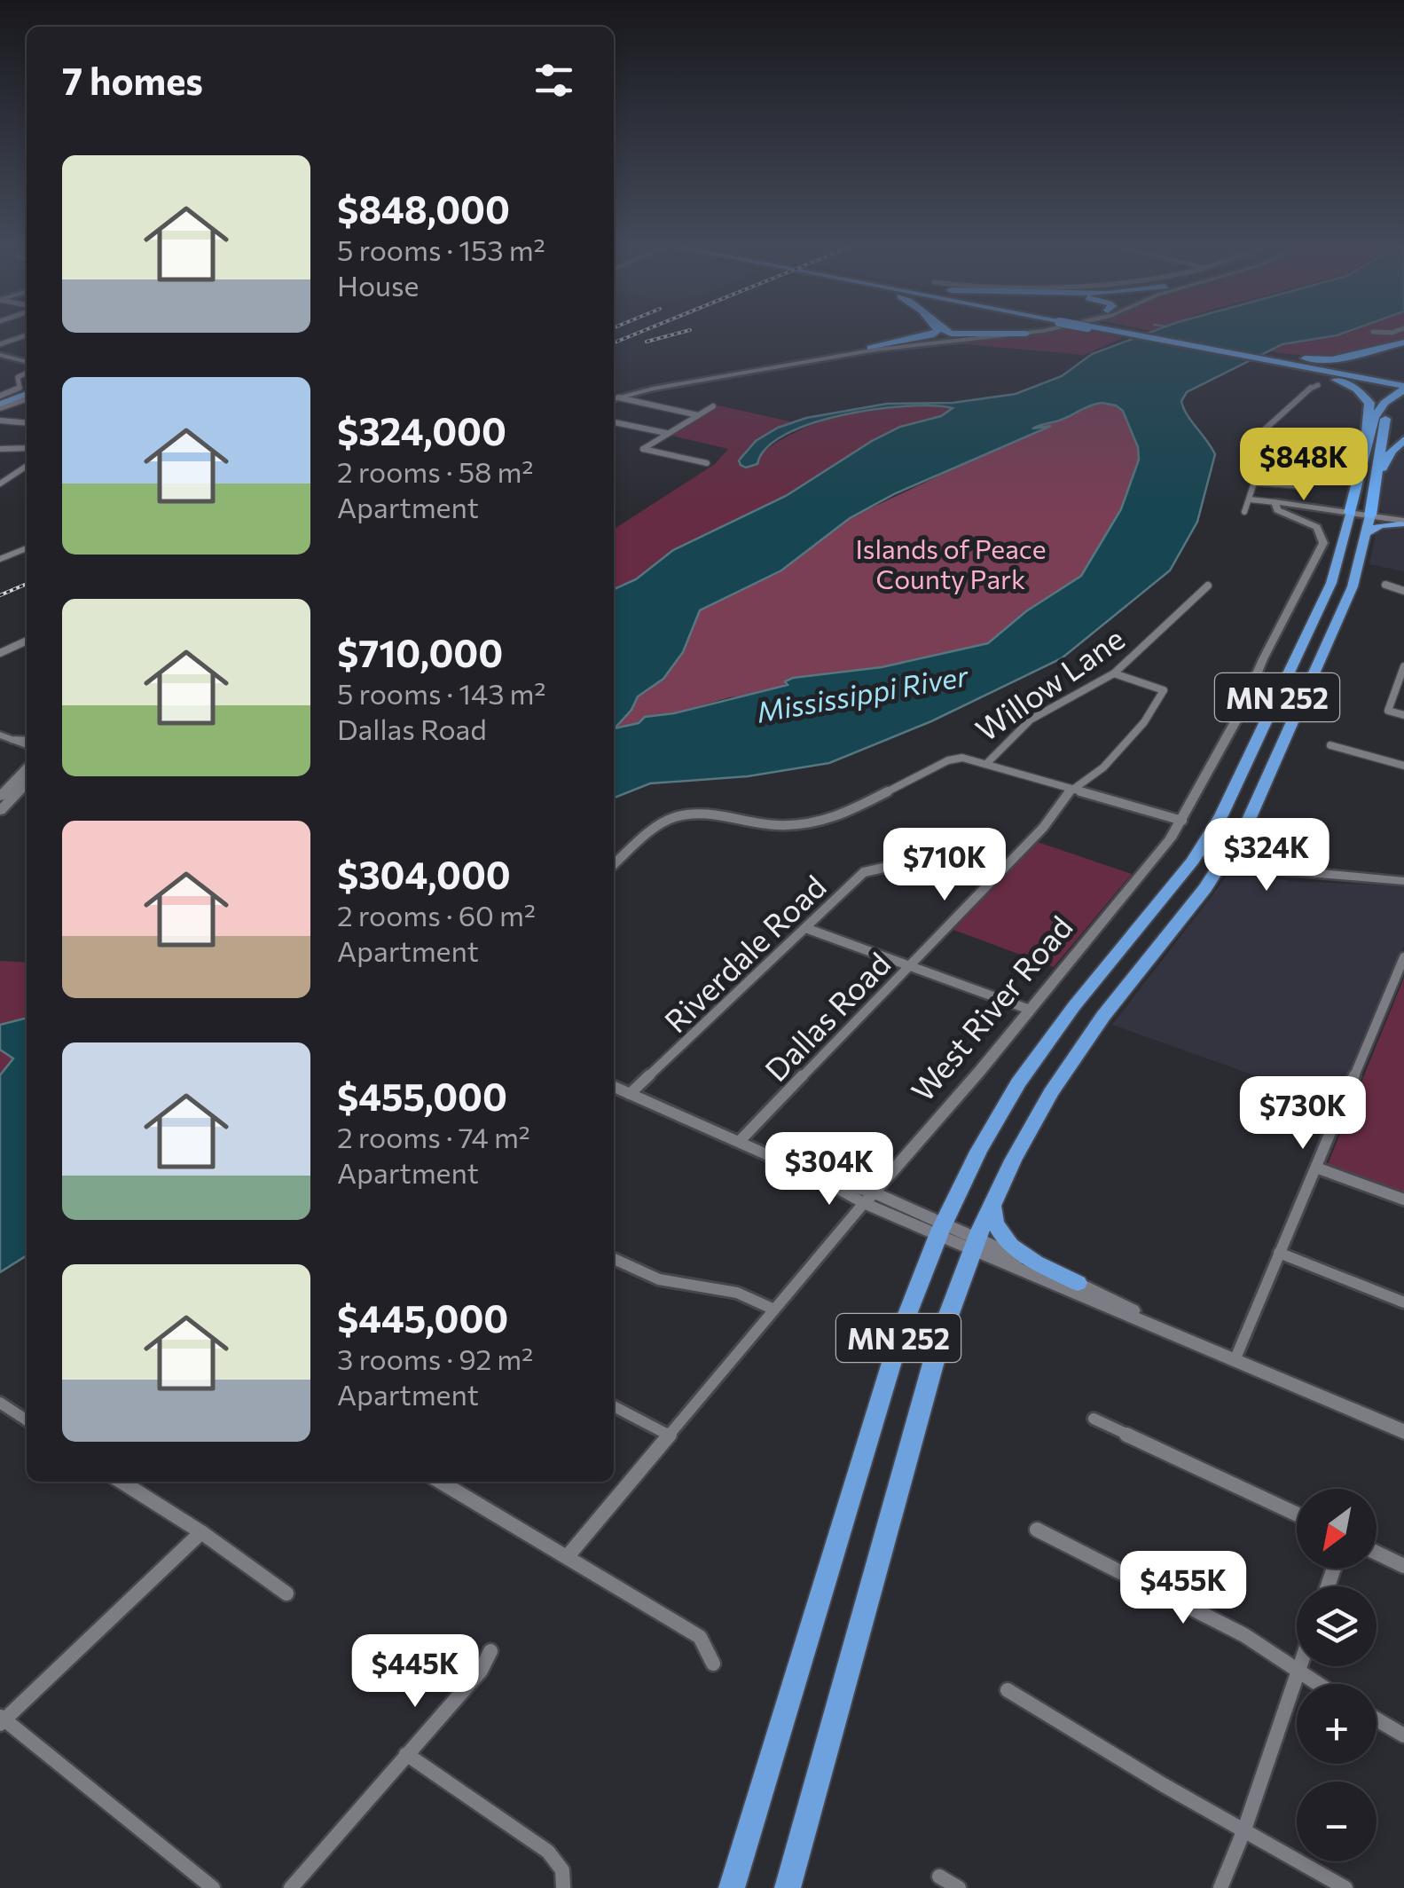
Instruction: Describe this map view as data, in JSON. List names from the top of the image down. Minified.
{"streets":{"highway":["MN 252"],"street":["Willow Lane","Riverdale Road","West River Road","Dallas Road"]},"crossings":[["Willow Lane","Dallas Road"],["Riverdale Road","Dallas Road"]],"water":["Mississippi River"],"parks":["Islands of Peace County Park"],"north":"bottom left","page":{"heading":"7 homes","list":[{"name":"$848,000","note":"5 rooms · 153 m² · House"},{"name":"$324,000","note":"2 rooms · 58 m² · Apartment"},{"name":"$710,000","note":"5 rooms · 143 m² · Dallas Road"},{"name":"$304,000","note":"2 rooms · 60 m² · Apartment"},{"name":"$455,000","note":"2 rooms · 74 m² · Apartment"},{"name":"$445,000","note":"3 rooms · 92 m² · Apartment"}],"price":["$848K","$324K","$710K","$730K","$304K","$455K","$445K"],"map_buttons":["+","−"]}}
